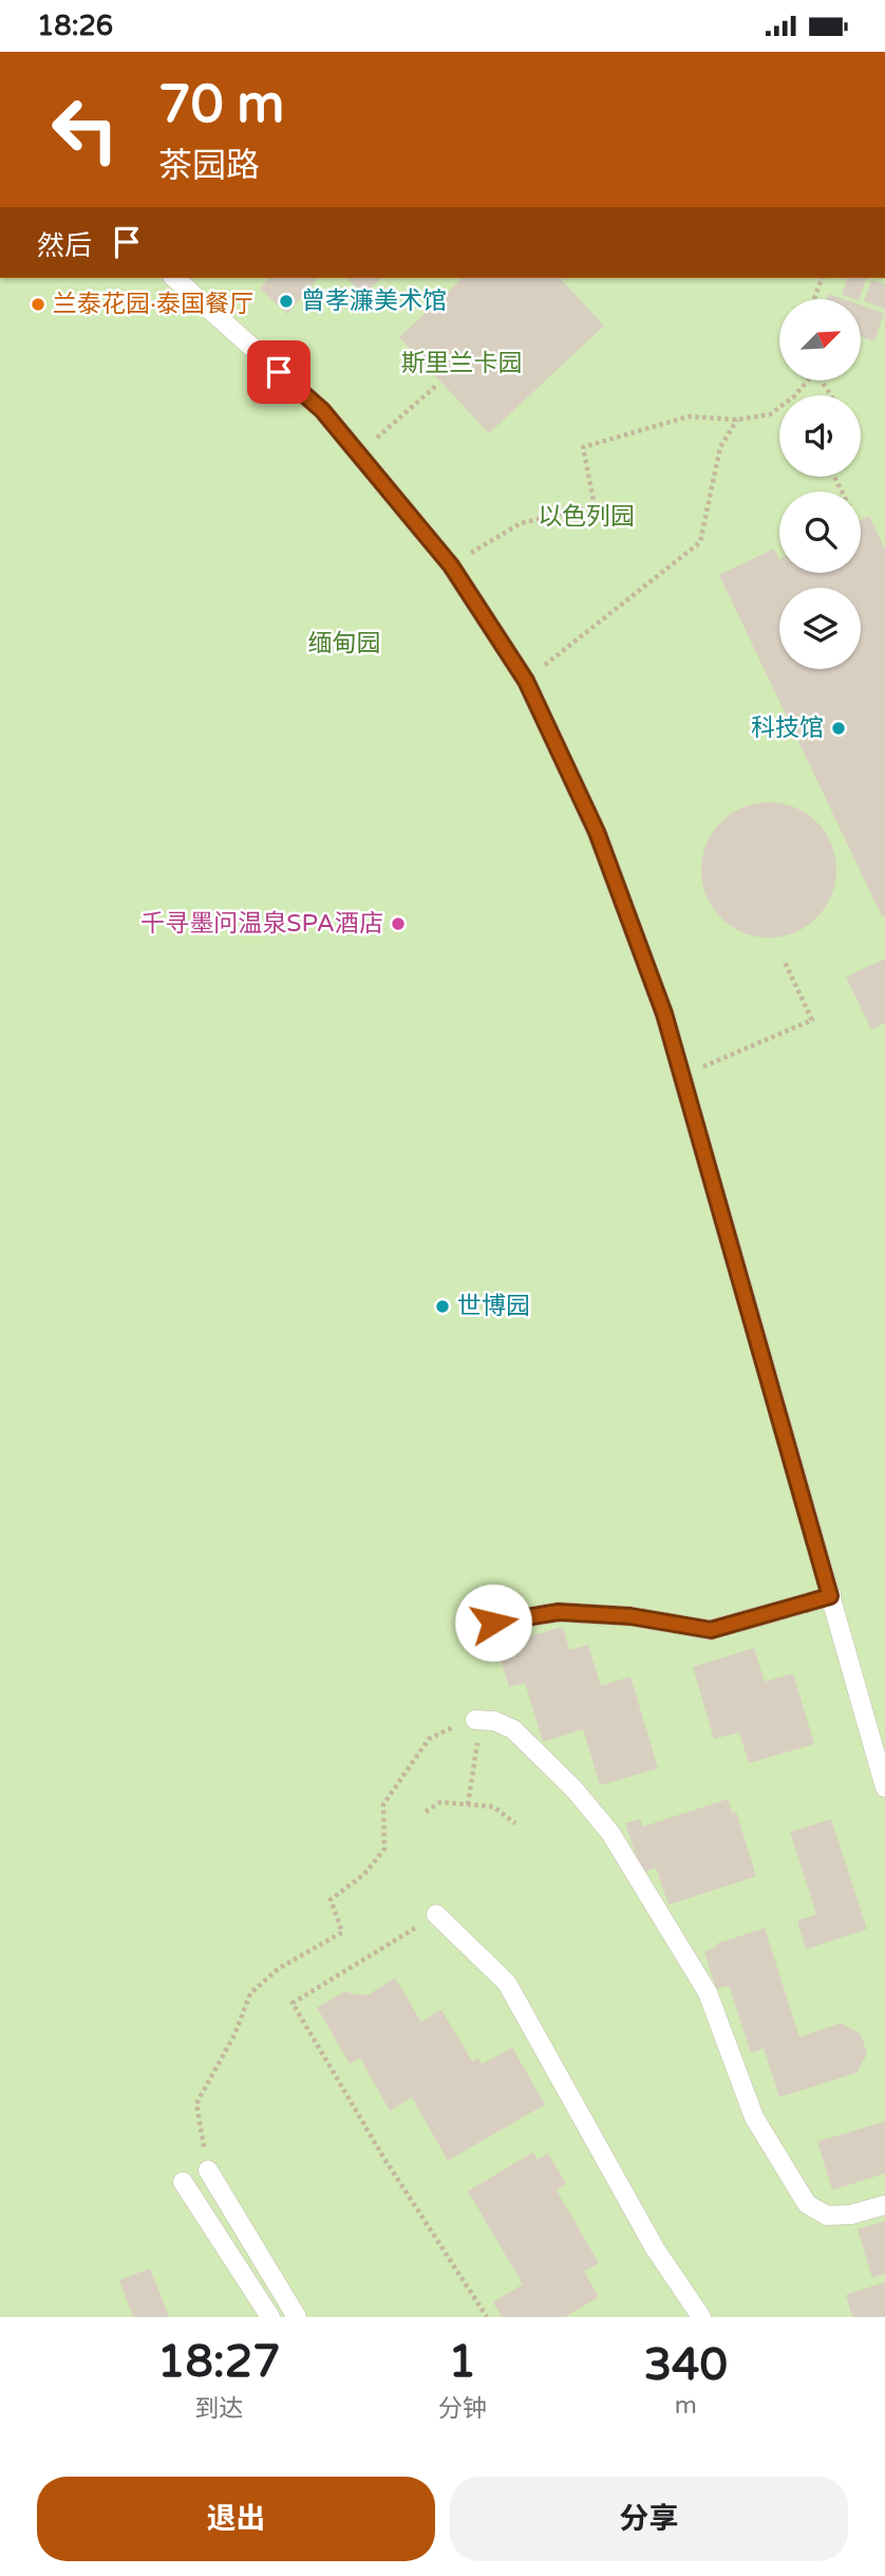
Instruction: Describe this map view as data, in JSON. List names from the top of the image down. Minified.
{"parks":["斯里兰卡园","以色列园","缅甸园"],"places":["曾孝濂美术馆","兰泰花园·泰国餐厅","科技馆","千寻墨问温泉SPA酒店","世博园"],"north":"top right","page":{"status":"18:26","turn":["70 m","茶园路"],"then":"然后","eta":["18:27","到达","1","分钟","340","m"],"buttons":["退出","分享"]}}
